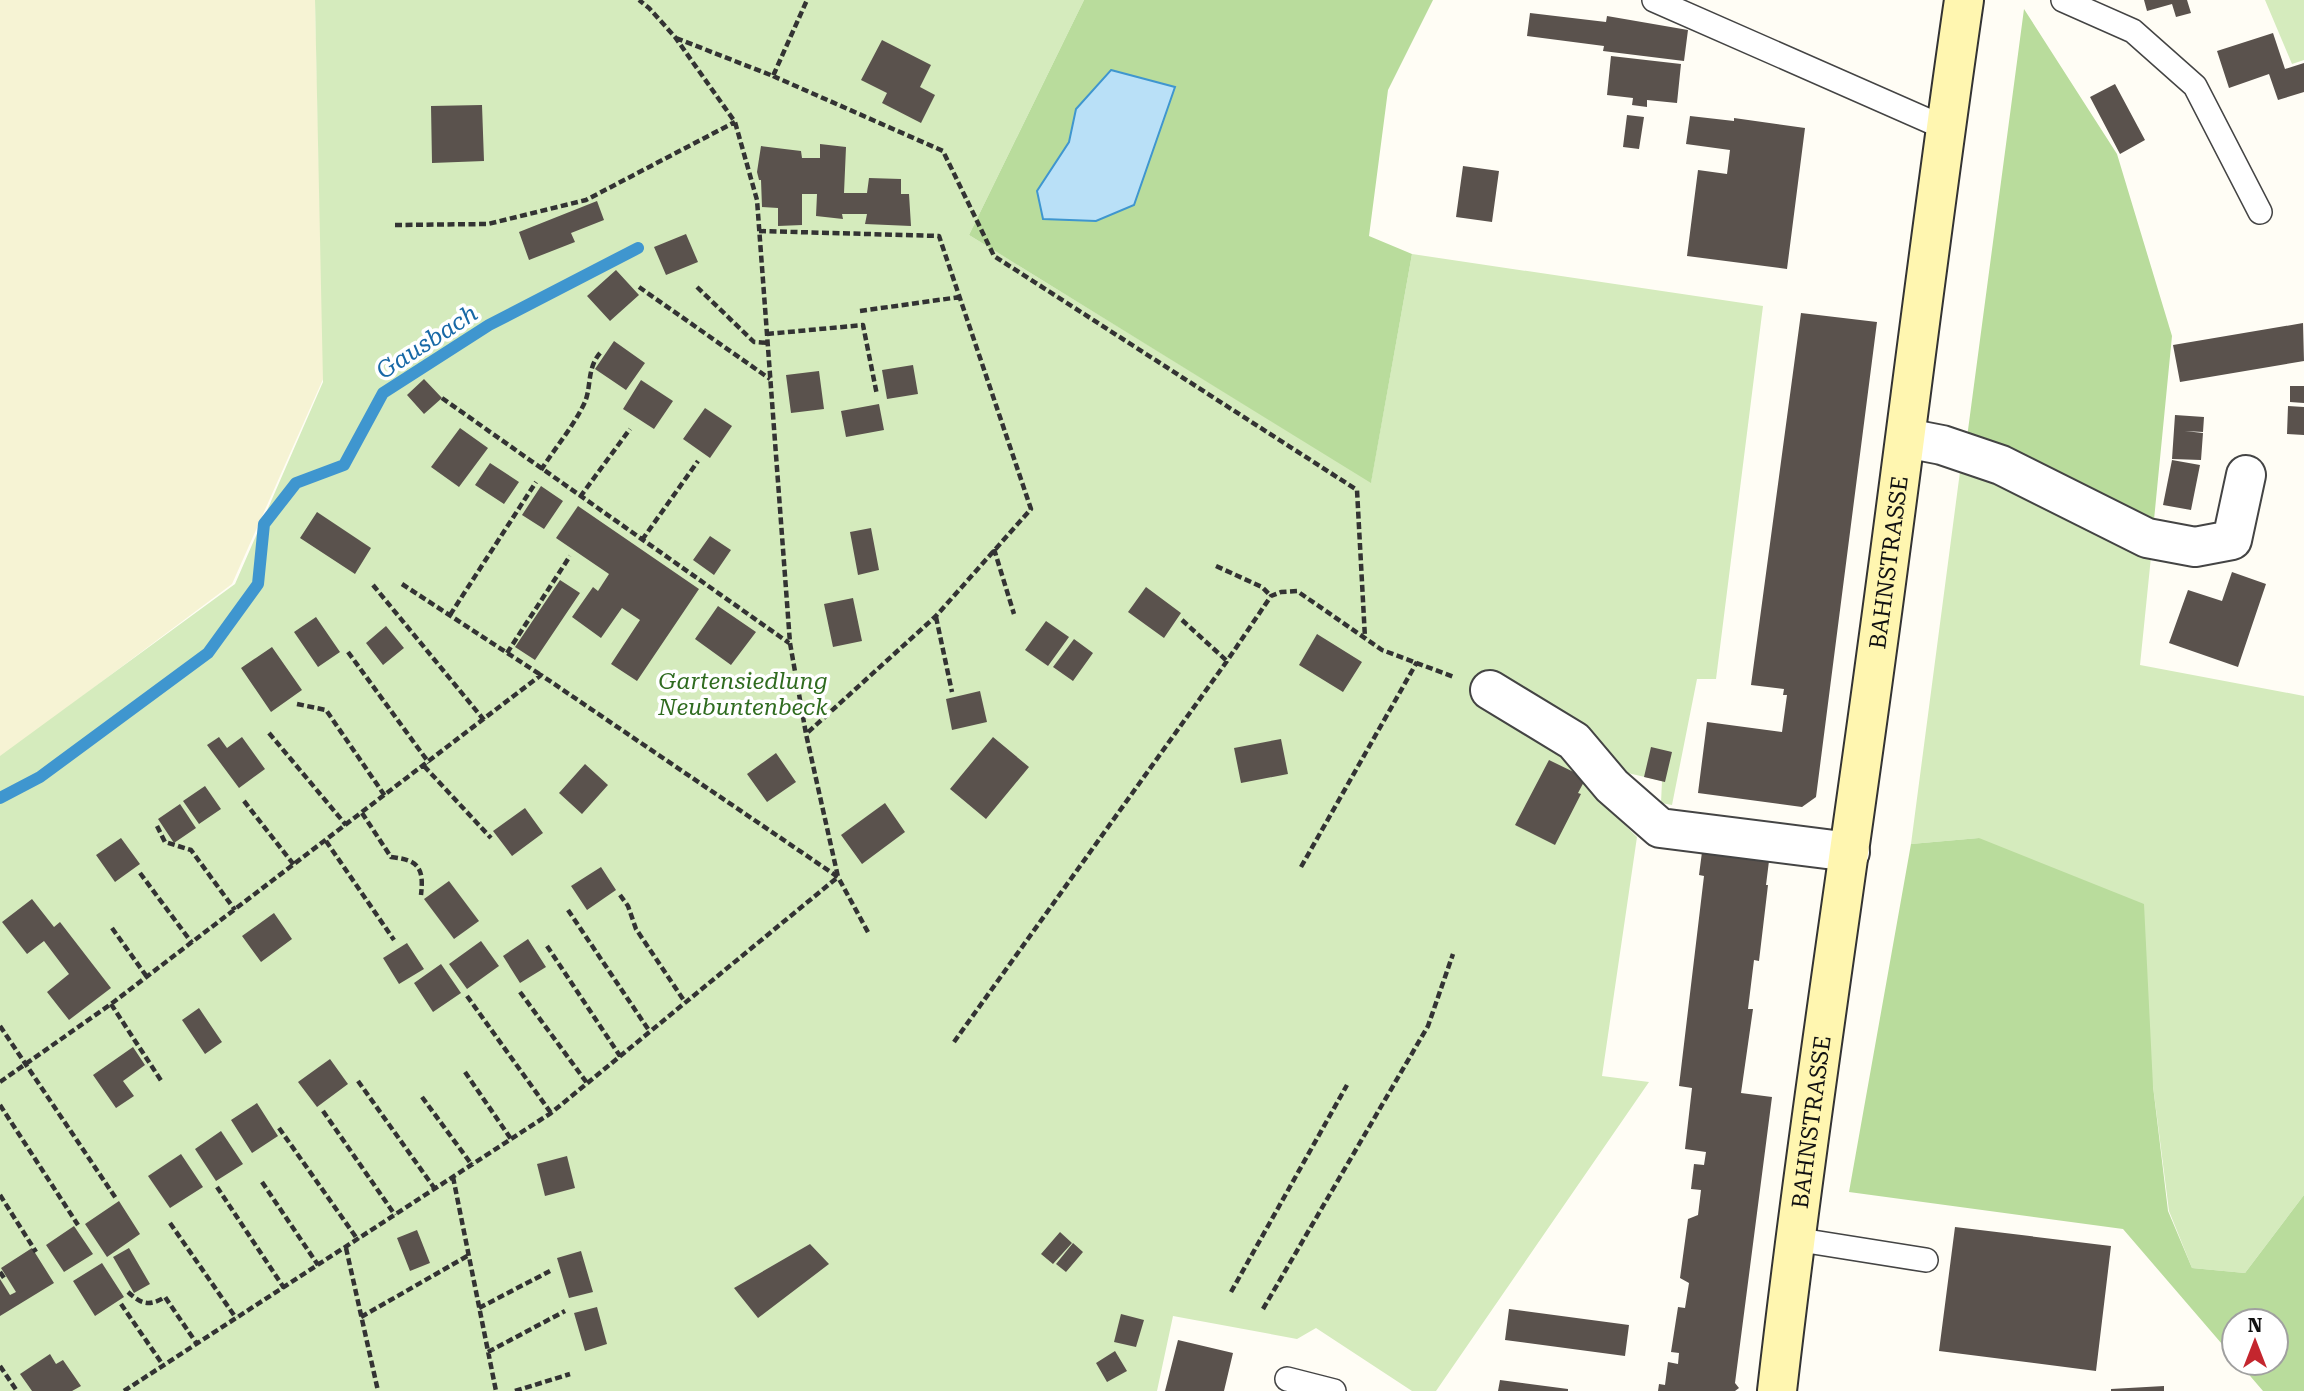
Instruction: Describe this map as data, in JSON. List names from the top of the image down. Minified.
{"streets":{"main road":["BAHNSTRASSE"]},"water":["Gausbach"],"parks":["Gartensiedlung Neubuntenbeck"],"north":"top"}
